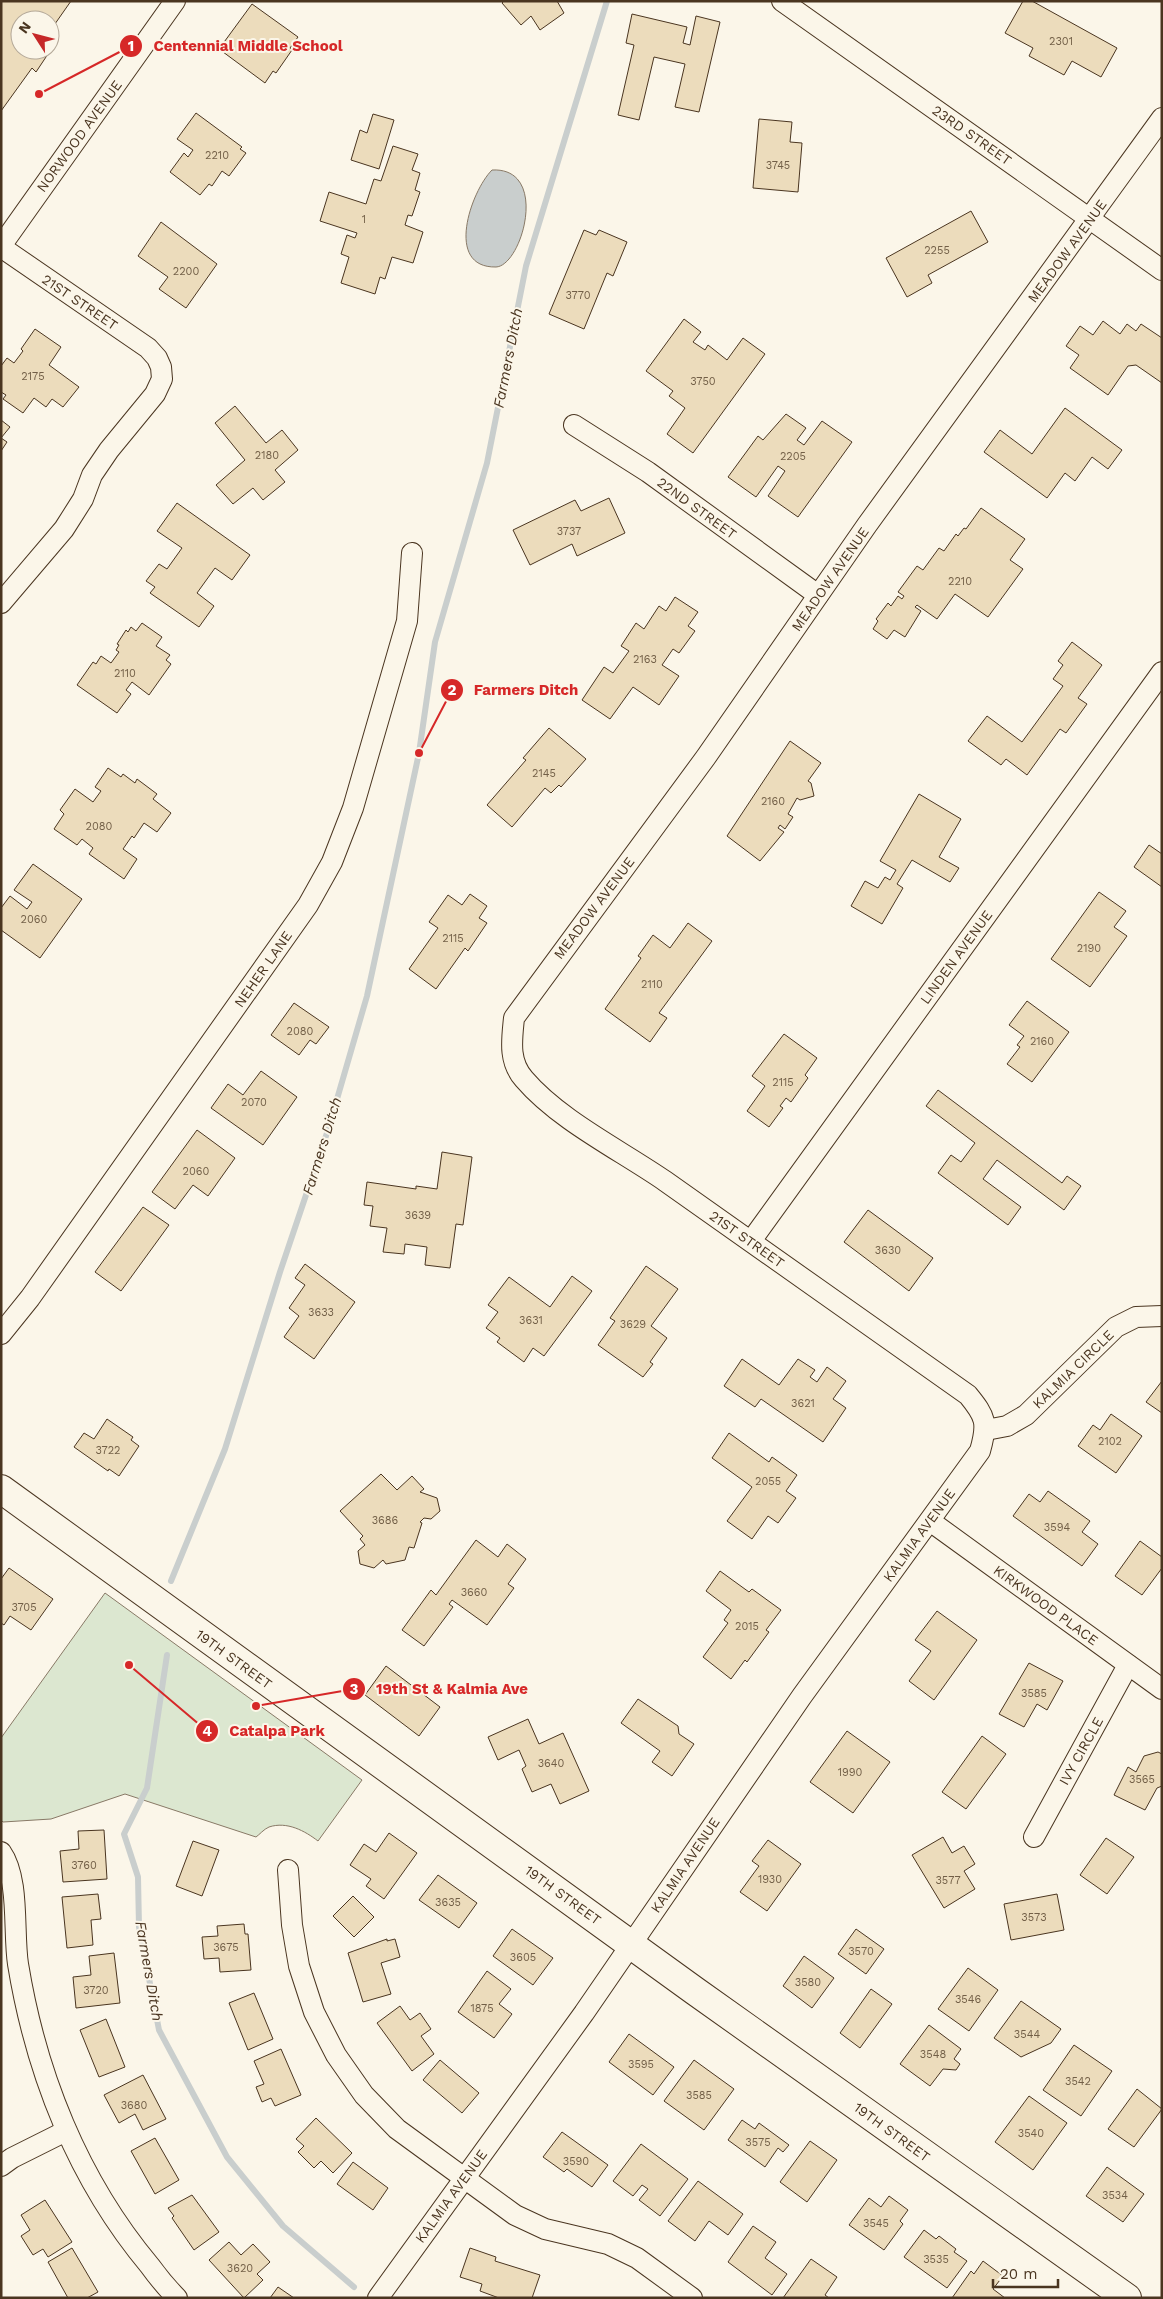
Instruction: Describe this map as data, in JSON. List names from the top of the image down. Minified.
{"streets":{"street":["23RD STREET","NORWOOD AVENUE","MEADOW AVENUE","21ST STREET","22ND STREET","LINDEN AVENUE","NEHER LANE","KALMIA CIRCLE","KALMIA AVENUE","KIRKWOOD PLACE","19TH STREET","IVY CIRCLE"]},"crossings":[["23RD STREET","MEADOW AVENUE"],["NORWOOD AVENUE","21ST STREET"],["MEADOW AVENUE","21ST STREET"],["MEADOW AVENUE","22ND STREET"],["21ST STREET","LINDEN AVENUE"],["21ST STREET","KALMIA CIRCLE"],["21ST STREET","KALMIA AVENUE"],["KALMIA CIRCLE","KALMIA AVENUE"],["KALMIA AVENUE","KIRKWOOD PLACE"],["KALMIA AVENUE","19TH STREET"],["KIRKWOOD PLACE","IVY CIRCLE"]],"water":["Farmers Ditch"],"places":["Centennial Middle School","Farmers Ditch","Catalpa Park","19th St & Kalmia Ave"],"house_numbers":["2301","2210","3745","1","2255","2200","3770","2175","3750","2180","2205","3737","2210","2163","2110","2145","2160","2080","2060","2115","2190","2110","2080","2160","2115","2070","2060","3639","3630","3633","3631","3629","3621","2102","3722","2055","3686","3594","3660","3705","2015","3585","3640","1990","3565","3760","1930","3577","3635","3573","3675","3570","3605","3580","3720","3546","1875","3544","3548","3595","3542","3585","3680","3540","3575","3590","3534","3545","3535","3620"],"scale_bar":"20 m","north":"top left"}
